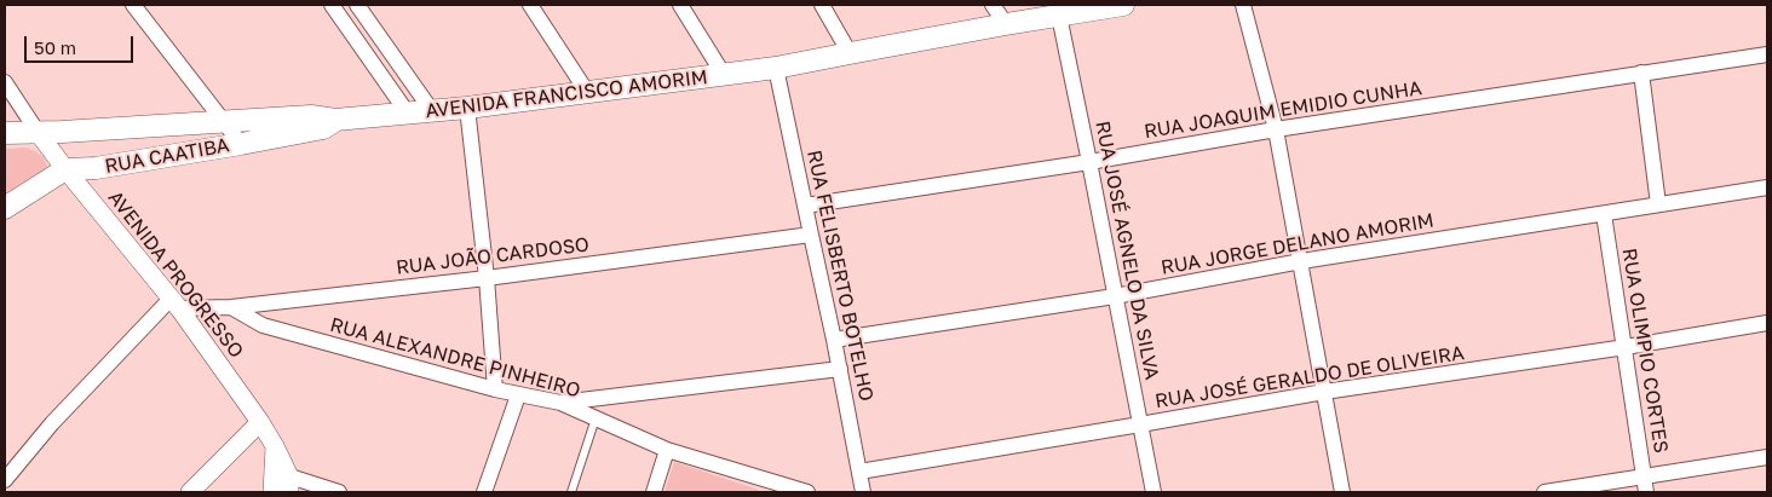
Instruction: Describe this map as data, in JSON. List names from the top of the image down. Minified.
{"streets":{"main road":["AVENIDA FRANCISCO AMORIM","RUA CAATIBA"],"street":["RUA JOAQUIM EMIDIO CUNHA","RUA JORGE DELANO AMORIM","RUA JOSÉ AGNELO DA SILVA","RUA JOÃO CARDOSO","AVENIDA PROGRESSO","RUA FELISBERTO BOTELHO","RUA OLIMPIO CORTES","RUA ALEXANDRE PINHEIRO","RUA JOSÉ GERALDO DE OLIVEIRA"]},"crossings":[["AVENIDA FRANCISCO AMORIM","RUA CAATIBA"],["AVENIDA FRANCISCO AMORIM","RUA JOSÉ AGNELO DA SILVA"],["AVENIDA FRANCISCO AMORIM","AVENIDA PROGRESSO"],["AVENIDA FRANCISCO AMORIM","RUA FELISBERTO BOTELHO"],["RUA JOAQUIM EMIDIO CUNHA","RUA JOSÉ AGNELO DA SILVA"],["RUA JOAQUIM EMIDIO CUNHA","RUA FELISBERTO BOTELHO"],["RUA CAATIBA","AVENIDA PROGRESSO"],["RUA JORGE DELANO AMORIM","RUA JOSÉ AGNELO DA SILVA"],["RUA JORGE DELANO AMORIM","RUA FELISBERTO BOTELHO"],["RUA JORGE DELANO AMORIM","RUA OLIMPIO CORTES"],["RUA JOSÉ AGNELO DA SILVA","RUA JOSÉ GERALDO DE OLIVEIRA"],["RUA JOÃO CARDOSO","AVENIDA PROGRESSO"],["RUA JOÃO CARDOSO","RUA FELISBERTO BOTELHO"],["RUA JOÃO CARDOSO","RUA ALEXANDRE PINHEIRO"],["RUA FELISBERTO BOTELHO","RUA JOSÉ GERALDO DE OLIVEIRA"],["RUA OLIMPIO CORTES","RUA JOSÉ GERALDO DE OLIVEIRA"]],"scale_bar":"50 m"}
